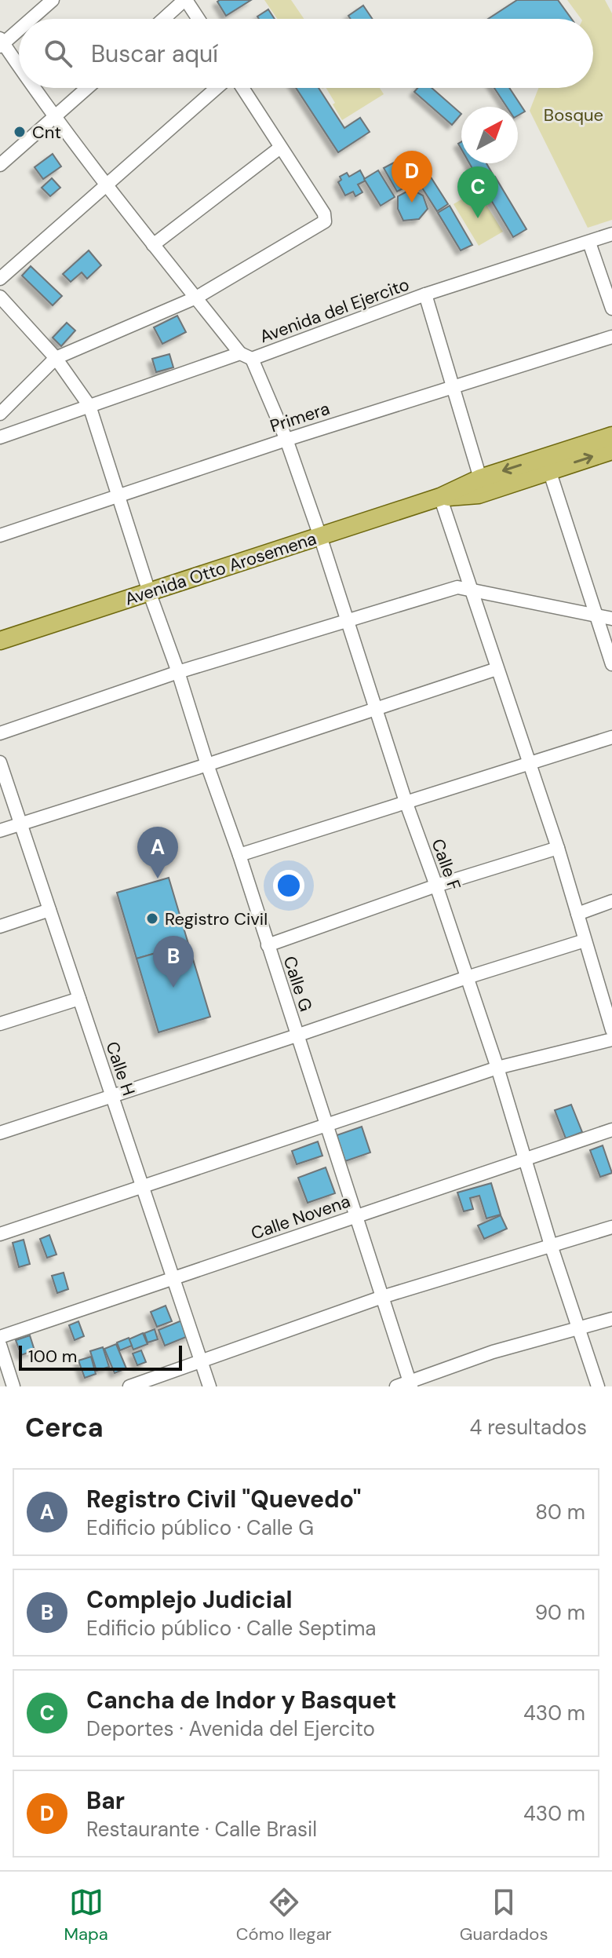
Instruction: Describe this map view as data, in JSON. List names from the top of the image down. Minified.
{"streets":{"main road":["Avenida Otto Arosemena"],"street":["Avenida del Ejercito","Primera","Calle F","Calle G","Calle H","Calle Novena"]},"crossings":[["Avenida del Ejercito","Calle F"],["Avenida del Ejercito","Calle G"],["Primera","Calle F"],["Primera","Calle G"],["Avenida Otto Arosemena","Calle F"],["Avenida Otto Arosemena","Calle G"],["Calle F","Calle Novena"],["Calle G","Calle Novena"],["Calle H","Calle Novena"]],"parks":["Bosque"],"places":["Cnt","Registro Civil"],"scale_bar":"100 m","north":"top right","page":{"search":"Buscar aquí","pins":["D","C","A","B"],"scale":"100 m","heading":["Cerca","4 resultados"],"list":[{"mark":"A","name":"Registro Civil \"Quevedo\"","note":"Edificio público · Calle G","value":"80 m"},{"mark":"B","name":"Complejo Judicial","note":"Edificio público · Calle Septima","value":"90 m"},{"mark":"C","name":"Cancha de Indor y Basquet","note":"Deportes · Avenida del Ejercito","value":"430 m"},{"mark":"D","name":"Bar","note":"Restaurante · Calle Brasil","value":"430 m"}],"nav":["Mapa","Cómo llegar","Guardados"]}}
